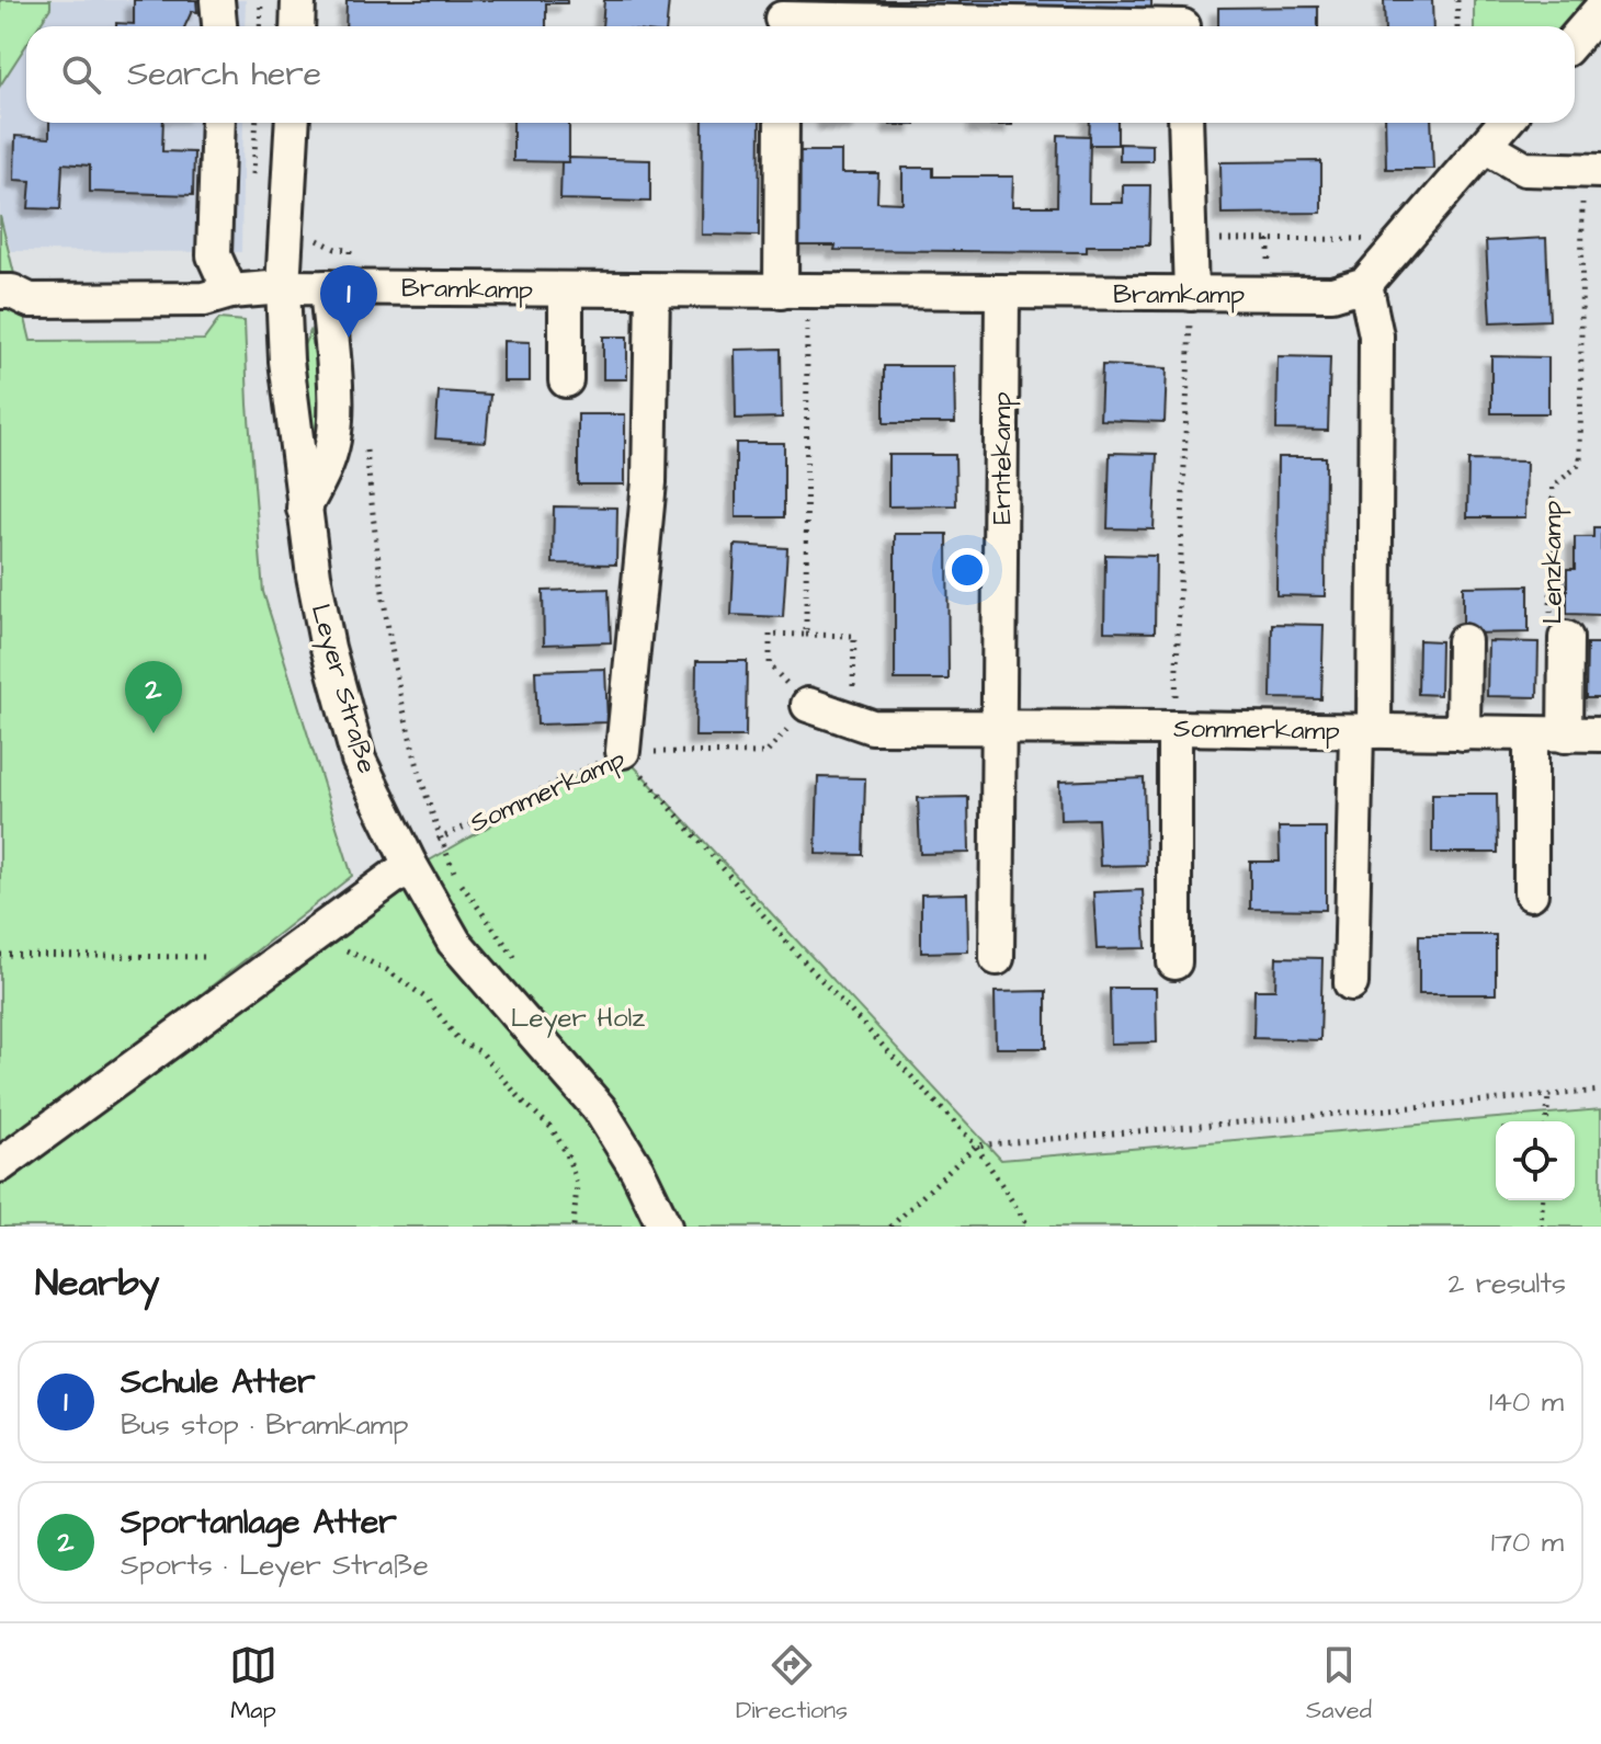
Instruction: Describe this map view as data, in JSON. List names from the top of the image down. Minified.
{"streets":{"street":["Bramkamp","Erntekamp","Leyer Straße","Sommerkamp"],"path":["Lenzkamp"]},"crossings":[["Bramkamp","Erntekamp"],["Bramkamp","Leyer Straße"],["Erntekamp","Sommerkamp"]],"parks":["Leyer Holz"],"page":{"search":"Search here","pins":["1","2"],"heading":["Nearby","2 results"],"list":[{"mark":"1","name":"Schule Atter","note":"Bus stop · Bramkamp","value":"140 m"},{"mark":"2","name":"Sportanlage Atter","note":"Sports · Leyer Straße","value":"170 m"}],"nav":["Map","Directions","Saved"]}}
